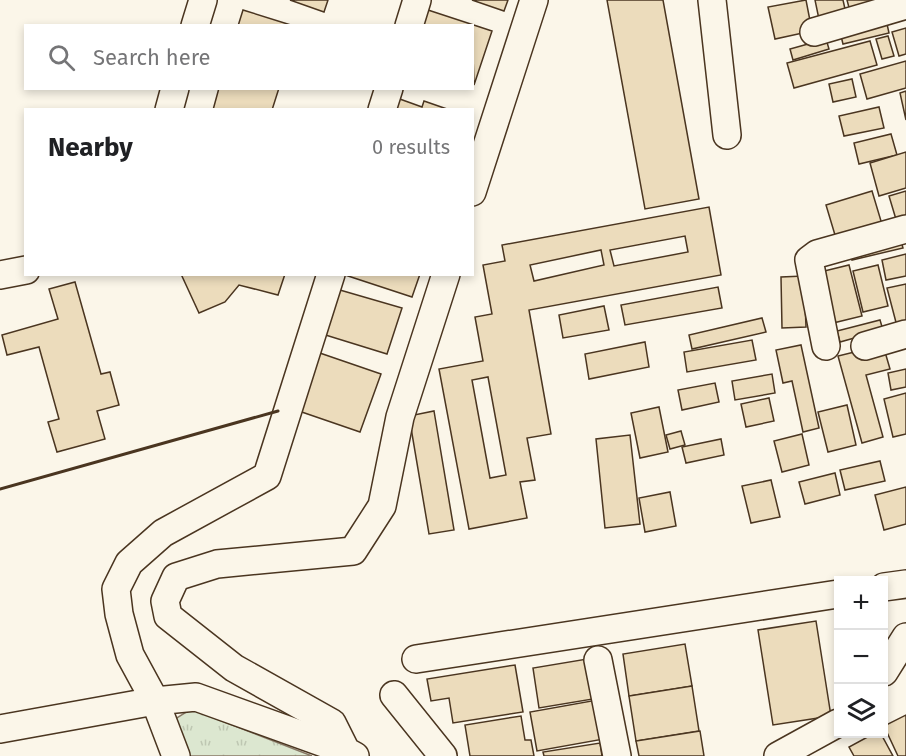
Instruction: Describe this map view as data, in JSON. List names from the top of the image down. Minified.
{"page":{"search":"Search here","heading":["Nearby","0 results"],"map_buttons":["+","−"]}}
